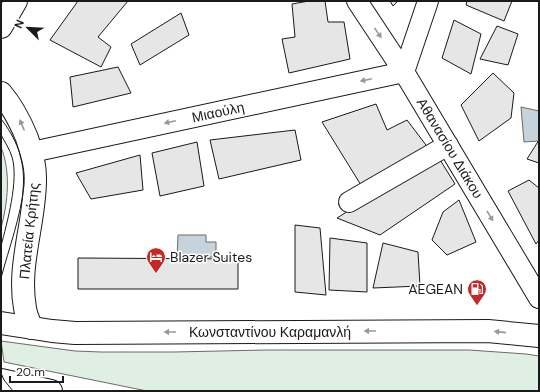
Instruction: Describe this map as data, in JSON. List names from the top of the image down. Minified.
{"streets":{"main road":["Πλατεία Κρήτης","Κωνσταντίνου Καραμανλή"],"street":["Μιαούλη","Αθανασίου Διάκου"]},"crossings":[["Μιαούλη","Αθανασίου Διάκου"],["Μιαούλη","Πλατεία Κρήτης"],["Πλατεία Κρήτης","Κωνσταντίνου Καραμανλή"]],"one_way":["Μιαούλη","Αθανασίου Διάκου","Κωνσταντίνου Καραμανλή"],"places":{"hotel":["Blazer Suites"],"fuel station":["AEGEAN"]},"scale_bar":"20 m","north":"top left"}
